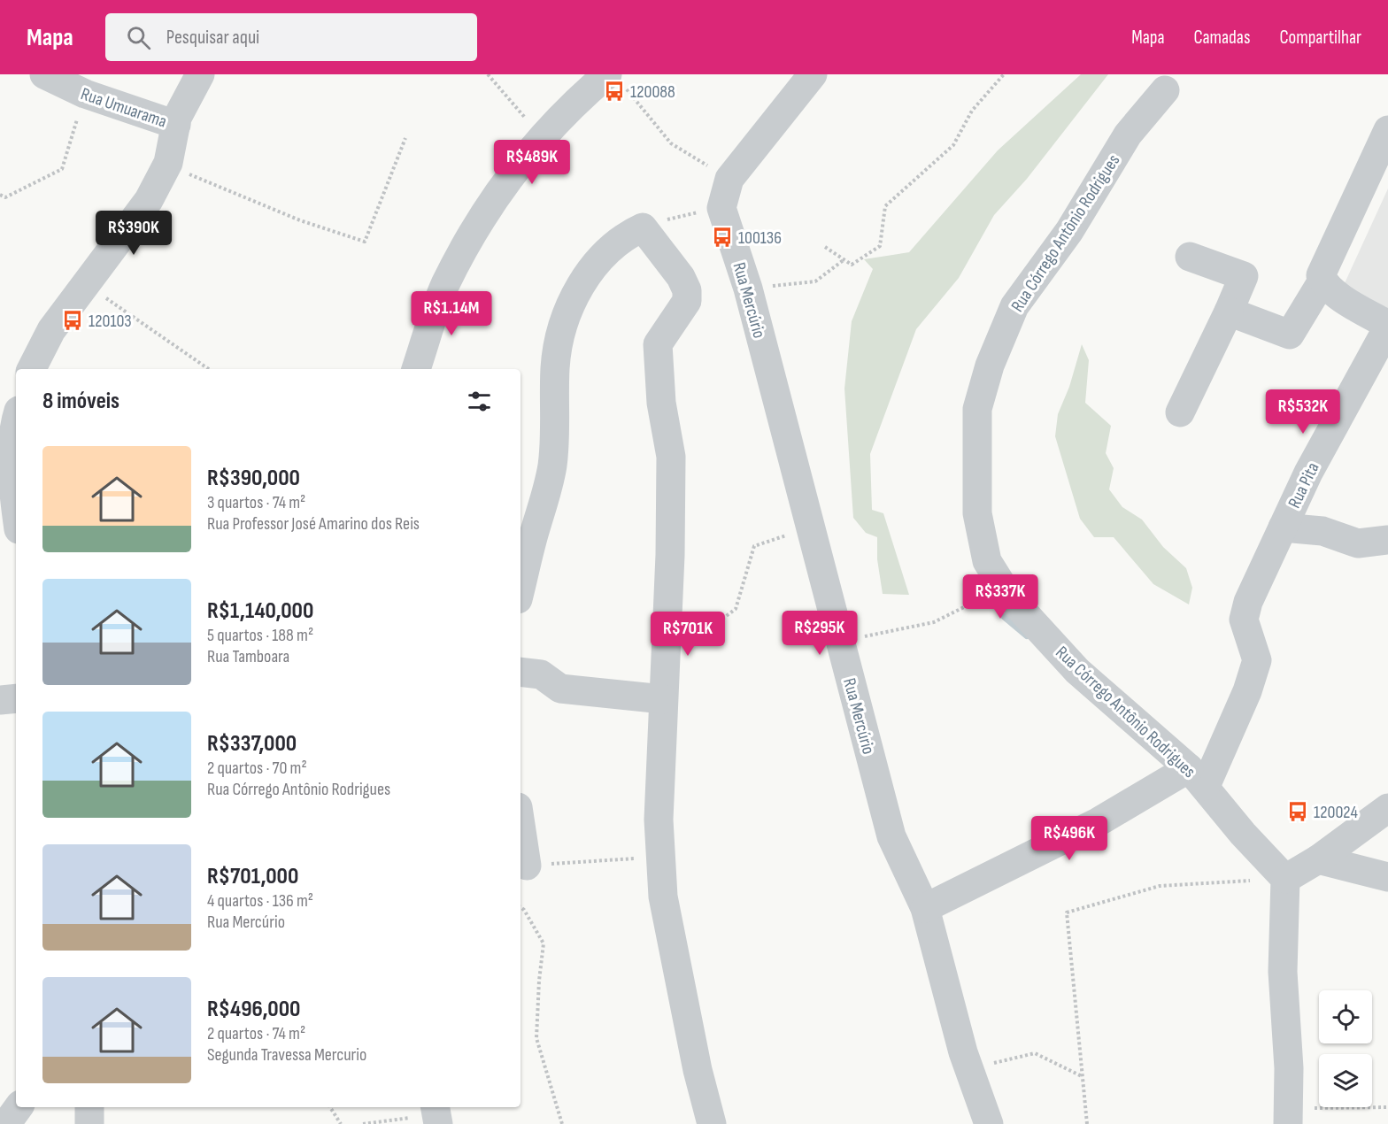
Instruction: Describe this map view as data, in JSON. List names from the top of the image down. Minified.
{"streets":{"street":["Rua Umuarama","Rua Córrego Antônio Rodrigues","Rua Mercúrio","Rua Pita"]},"crossings":[["Rua Córrego Antônio Rodrigues","Rua Pita"]],"places":{"bus stop":["120088","100136","120103","120024"]},"page":{"header":"Mapa","search":"Pesquisar aqui","nav":["Mapa","Camadas","Compartilhar"],"price":["R$489K","R$390K","R$1.14M","R$532K","R$337K","R$295K","R$701K","R$496K"],"heading":"8 imóveis","list":[{"name":"R$390,000","note":"3 quartos · 74 m² · Rua Professor José Amarino dos Reis"},{"name":"R$1,140,000","note":"5 quartos · 188 m² · Rua Tamboara"},{"name":"R$337,000","note":"2 quartos · 70 m² · Rua Córrego Antônio Rodrigues"},{"name":"R$701,000","note":"4 quartos · 136 m² · Rua Mercúrio"},{"name":"R$496,000","note":"2 quartos · 74 m² · Segunda Travessa Mercurio"}]}}
